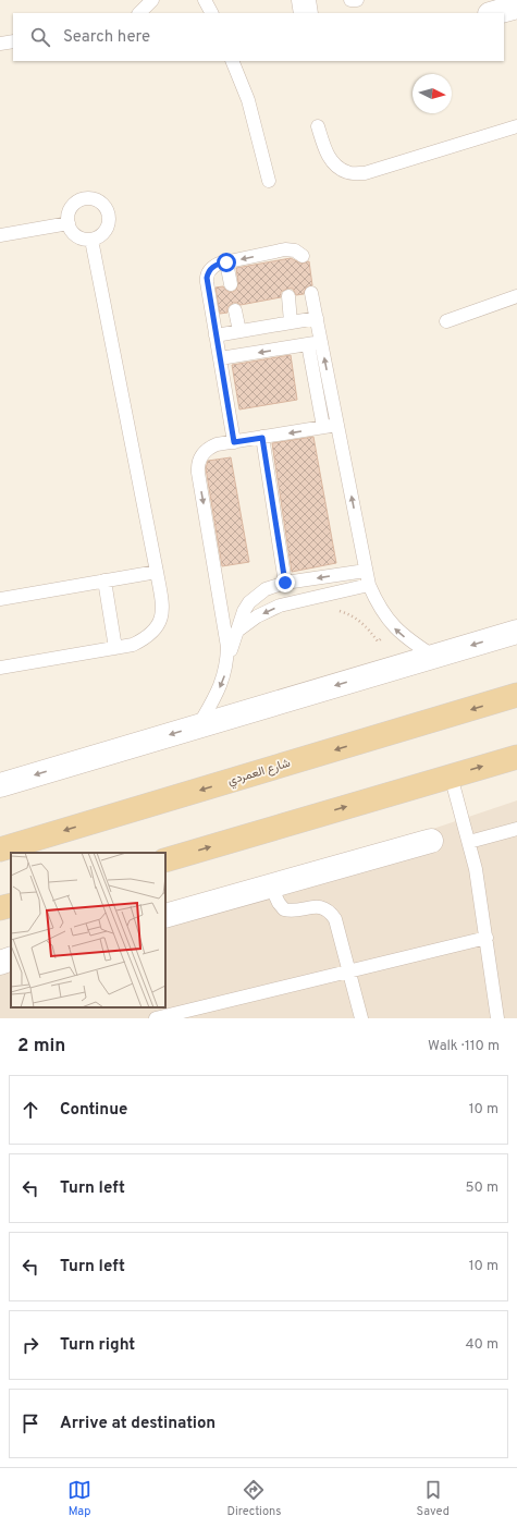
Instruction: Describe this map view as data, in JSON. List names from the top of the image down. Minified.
{"streets":{"main road":["شارع العمردي"]},"north":"right","page":{"search":"Search here","heading":["2 min","Walk · 110 m"],"list":[["Continue","10 m"],["Turn left","50 m"],["Turn left","10 m"],["Turn right","40 m"],"Arrive at destination"],"nav":["Map","Directions","Saved"]}}
